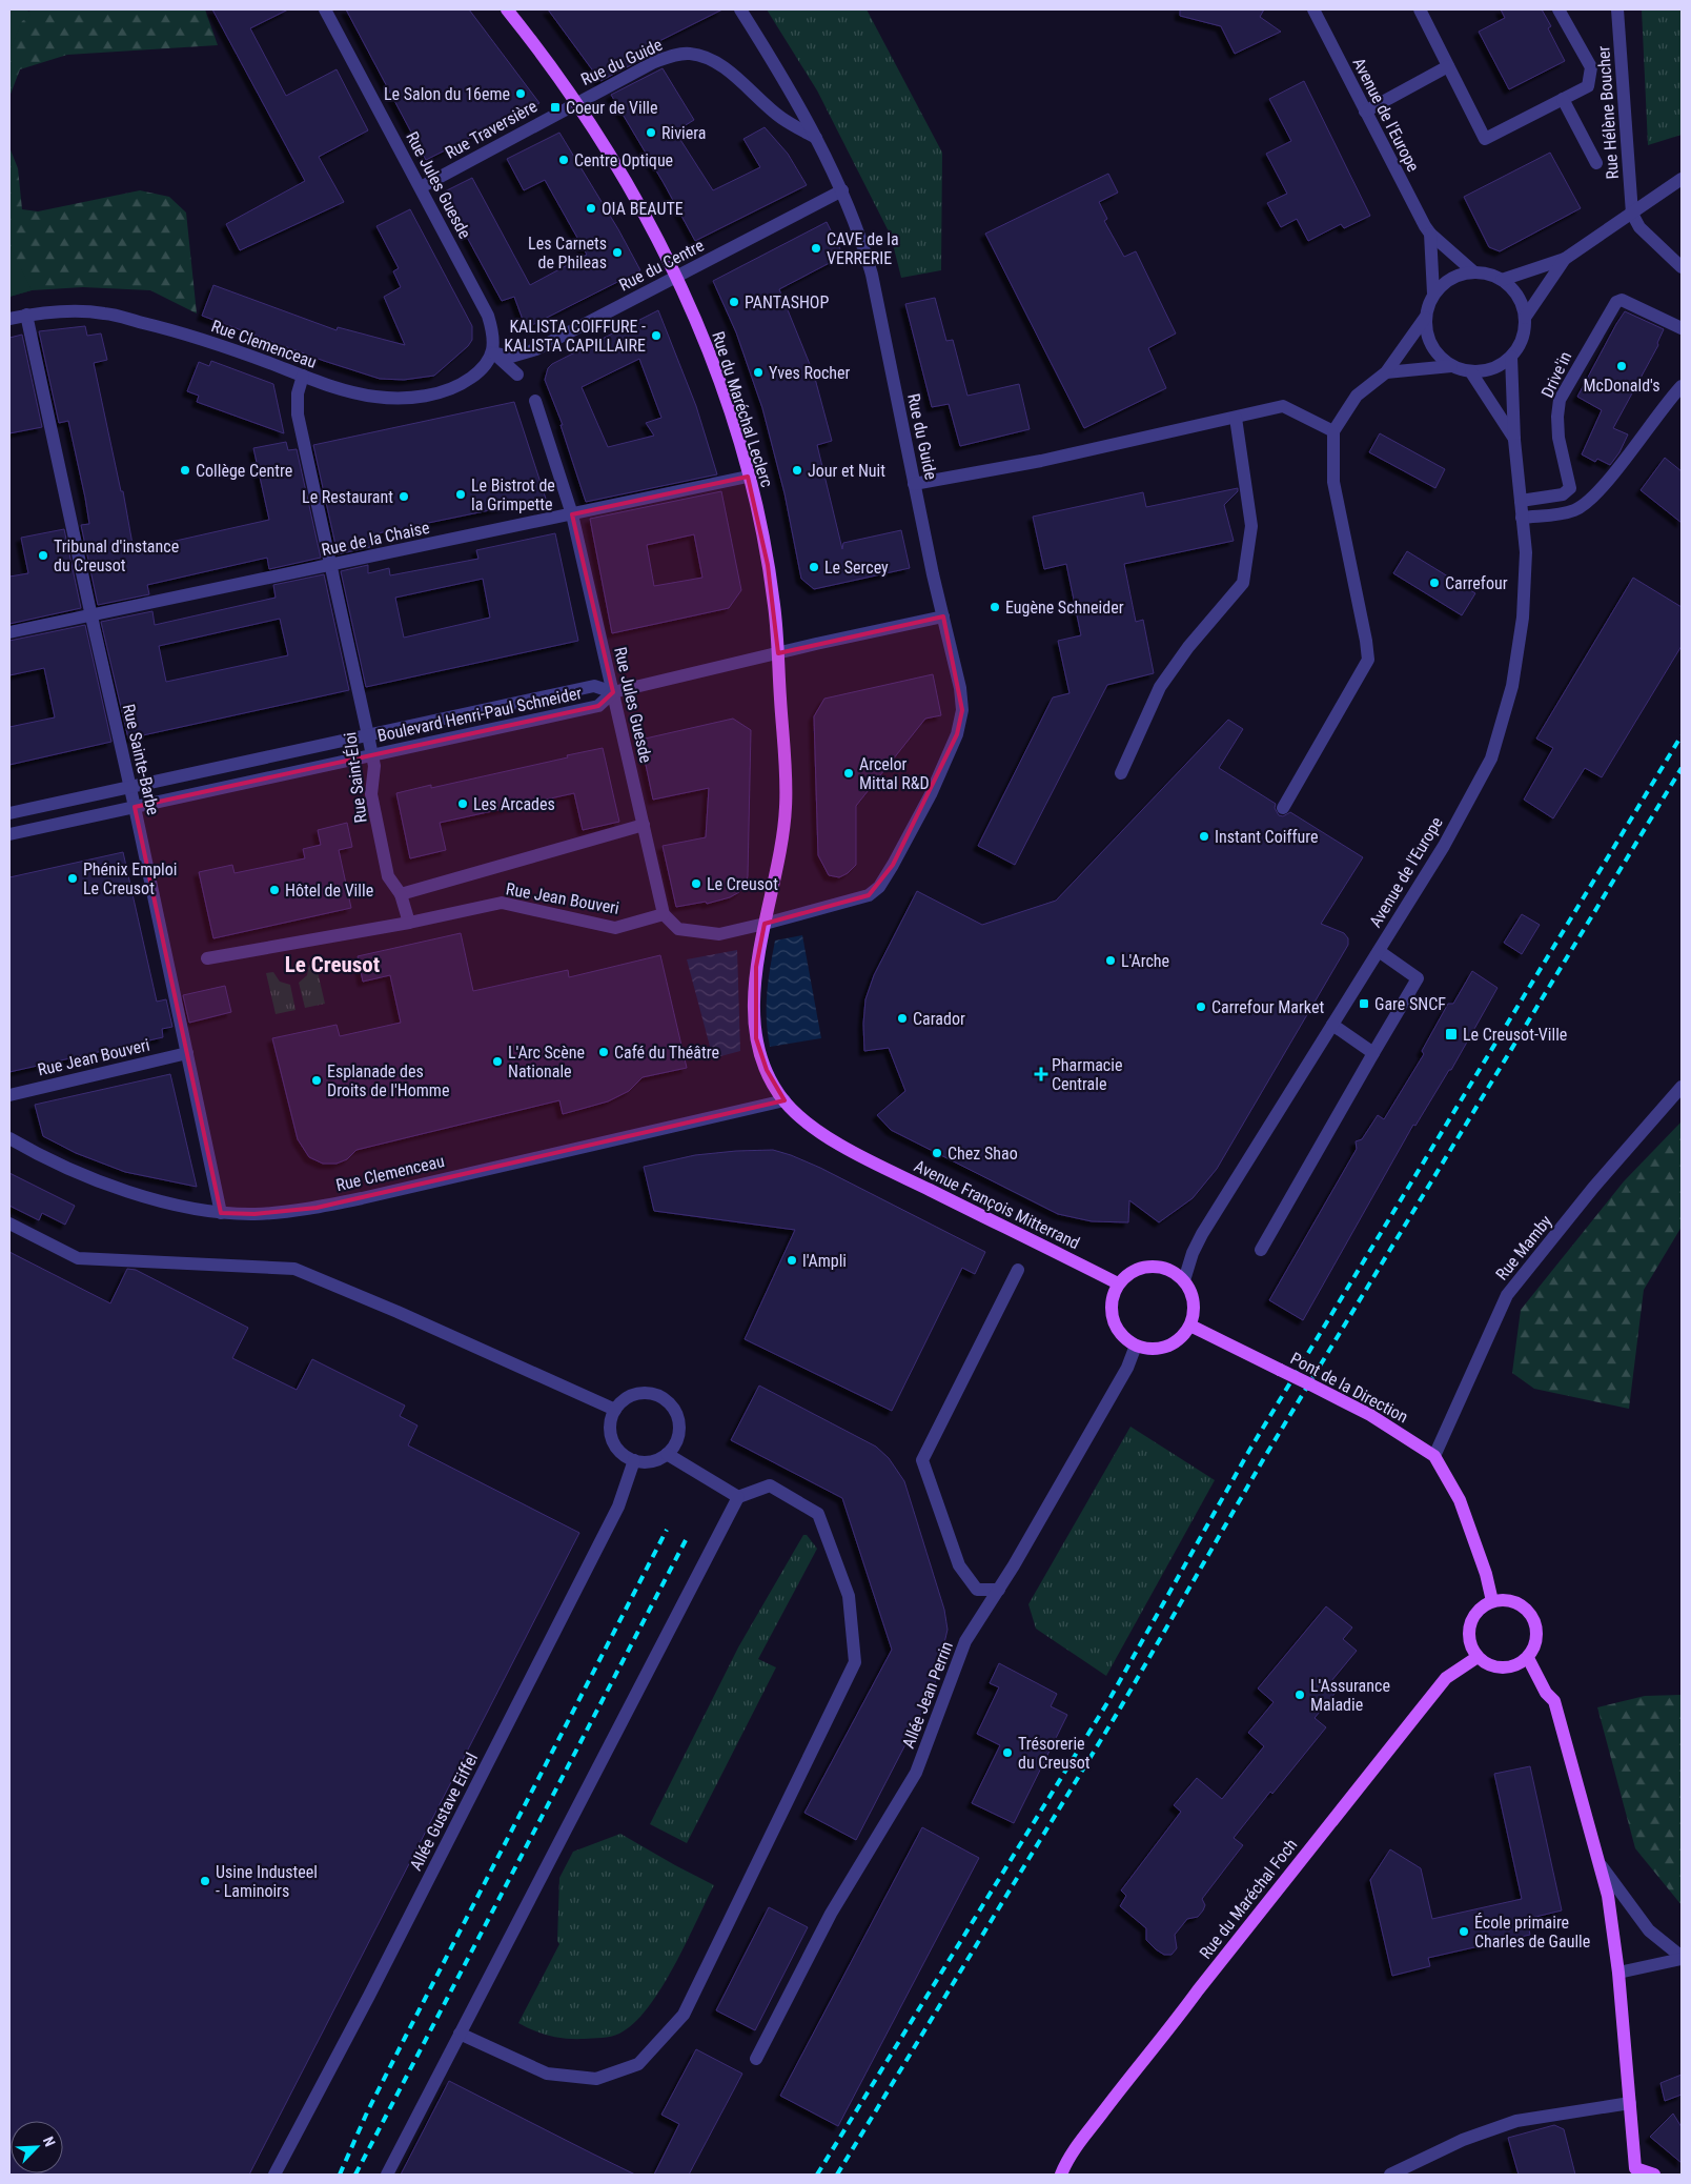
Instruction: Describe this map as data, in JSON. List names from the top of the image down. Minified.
{"streets":{"main road":["Rue du Maréchal Leclerc","Avenue François Mitterrand","Pont de la Direction","Rue du Maréchal Foch"],"street":["Rue du Guide","Rue Hélène Boucher","Avenue de l'Europe","Rue Traversière","Rue Jules Guesde","Rue du Centre","Rue Clemenceau","Drive'in","Rue de la Chaise","Boulevard Henri-Paul Schneider","Rue Sainte-Barbe","Rue Saint-Éloi","Rue Jean Bouveri","Rue Mamby","Allée Jean Perrin","Allée Gustave Eiffel"]},"crossings":[["Rue du Guide","Rue Traversière"],["Rue du Guide","Rue du Centre"],["Rue du Guide","Rue du Maréchal Leclerc"],["Rue du Guide","Boulevard Henri-Paul Schneider"],["Avenue de l'Europe","Drive'in"],["Avenue de l'Europe","Avenue François Mitterrand"],["Avenue de l'Europe","Pont de la Direction"],["Avenue de l'Europe","Allée Jean Perrin"],["Rue Traversière","Rue Jules Guesde"],["Rue Traversière","Rue du Maréchal Leclerc"],["Rue Jules Guesde","Rue du Centre"],["Rue Jules Guesde","Rue Clemenceau"],["Rue Jules Guesde","Rue de la Chaise"],["Rue Jules Guesde","Boulevard Henri-Paul Schneider"],["Rue Jules Guesde","Rue Jean Bouveri"],["Rue du Centre","Rue Clemenceau"],["Rue du Centre","Rue du Maréchal Leclerc"],["Rue Clemenceau","Rue du Maréchal Leclerc"],["Rue Clemenceau","Rue Sainte-Barbe"],["Rue Clemenceau","Rue Saint-Éloi"],["Rue Clemenceau","Avenue François Mitterrand"],["Rue du Maréchal Leclerc","Rue de la Chaise"],["Rue du Maréchal Leclerc","Boulevard Henri-Paul Schneider"],["Rue du Maréchal Leclerc","Avenue François Mitterrand"],["Rue de la Chaise","Rue Sainte-Barbe"],["Rue de la Chaise","Rue Saint-Éloi"],["Boulevard Henri-Paul Schneider","Rue Sainte-Barbe"],["Boulevard Henri-Paul Schneider","Rue Saint-Éloi"],["Rue Sainte-Barbe","Rue Jean Bouveri"],["Rue Saint-Éloi","Rue Jean Bouveri"],["Avenue François Mitterrand","Pont de la Direction"],["Avenue François Mitterrand","Allée Jean Perrin"],["Rue Mamby","Pont de la Direction"],["Pont de la Direction","Allée Jean Perrin"],["Pont de la Direction","Rue du Maréchal Foch"]],"districts":["Le Creusot"],"places":{"other":["Le Salon du 16eme","Riviera","Centre Optique","OIA BEAUTE","CAVE de la VERRERIE","Les Carnets de Phileas","PANTASHOP","KALISTA COIFFURE - KALISTA CAPILLAIRE","McDonald's","Yves Rocher","Collège Centre","Jour et Nuit","Le Bistrot de la Grimpette","Le Restaurant","Tribunal d'instance du Creusot","Le Sercey","Carrefour","Eugène Schneider","Arcelor Mittal R&D","Les Arcades","Instant Coiffure","Phénix Emploi Le Creusot","Le Creusot","Hôtel de Ville","L'Arche","Carrefour Market","Carador","Café du Théâtre","L'Arc Scène Nationale","Esplanade des Droits de l'Homme","Chez Shao","l'Ampli","L'Assurance Maladie","Trésorerie du Creusot","Usine Industeel - Laminoirs","École primaire Charles de Gaulle"],"transit":["Coeur de Ville","Gare SNCF","Le Creusot-Ville"],"health":["Pharmacie Centrale"]},"north":"top right"}
